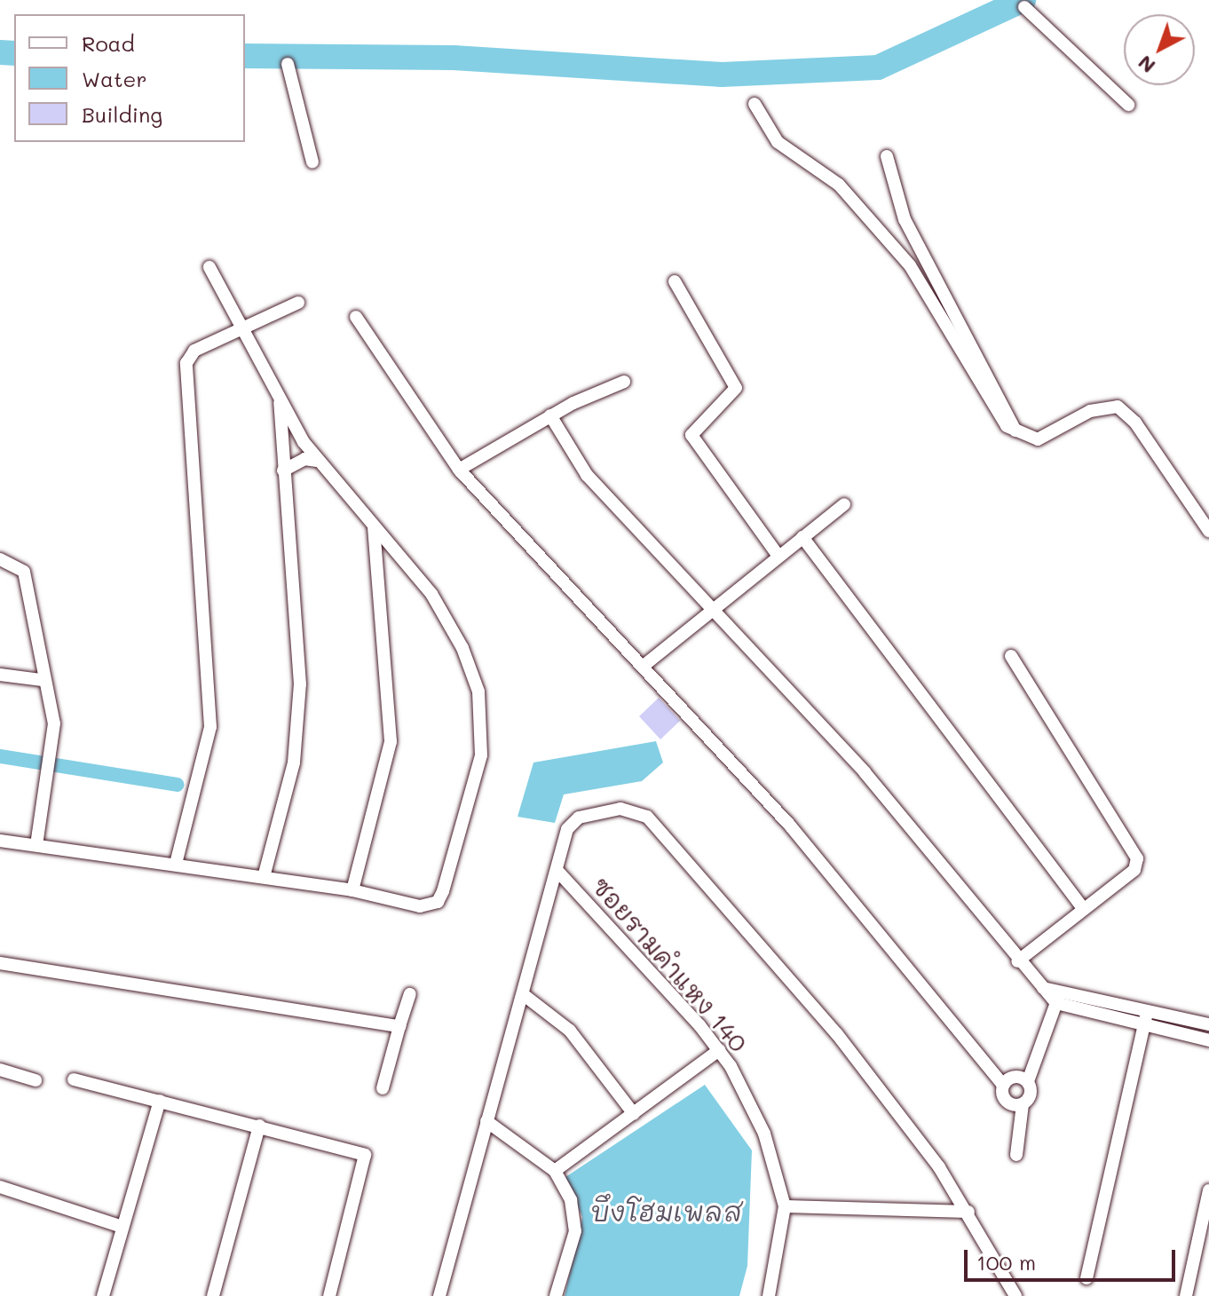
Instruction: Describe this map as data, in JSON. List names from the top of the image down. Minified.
{"streets":{"street":["ซอยรามคำแหง 140"]},"water":["บึงโฮมเพลส"],"legend":["Road","Water","Building"],"scale_bar":"100 m","north":"bottom left"}
